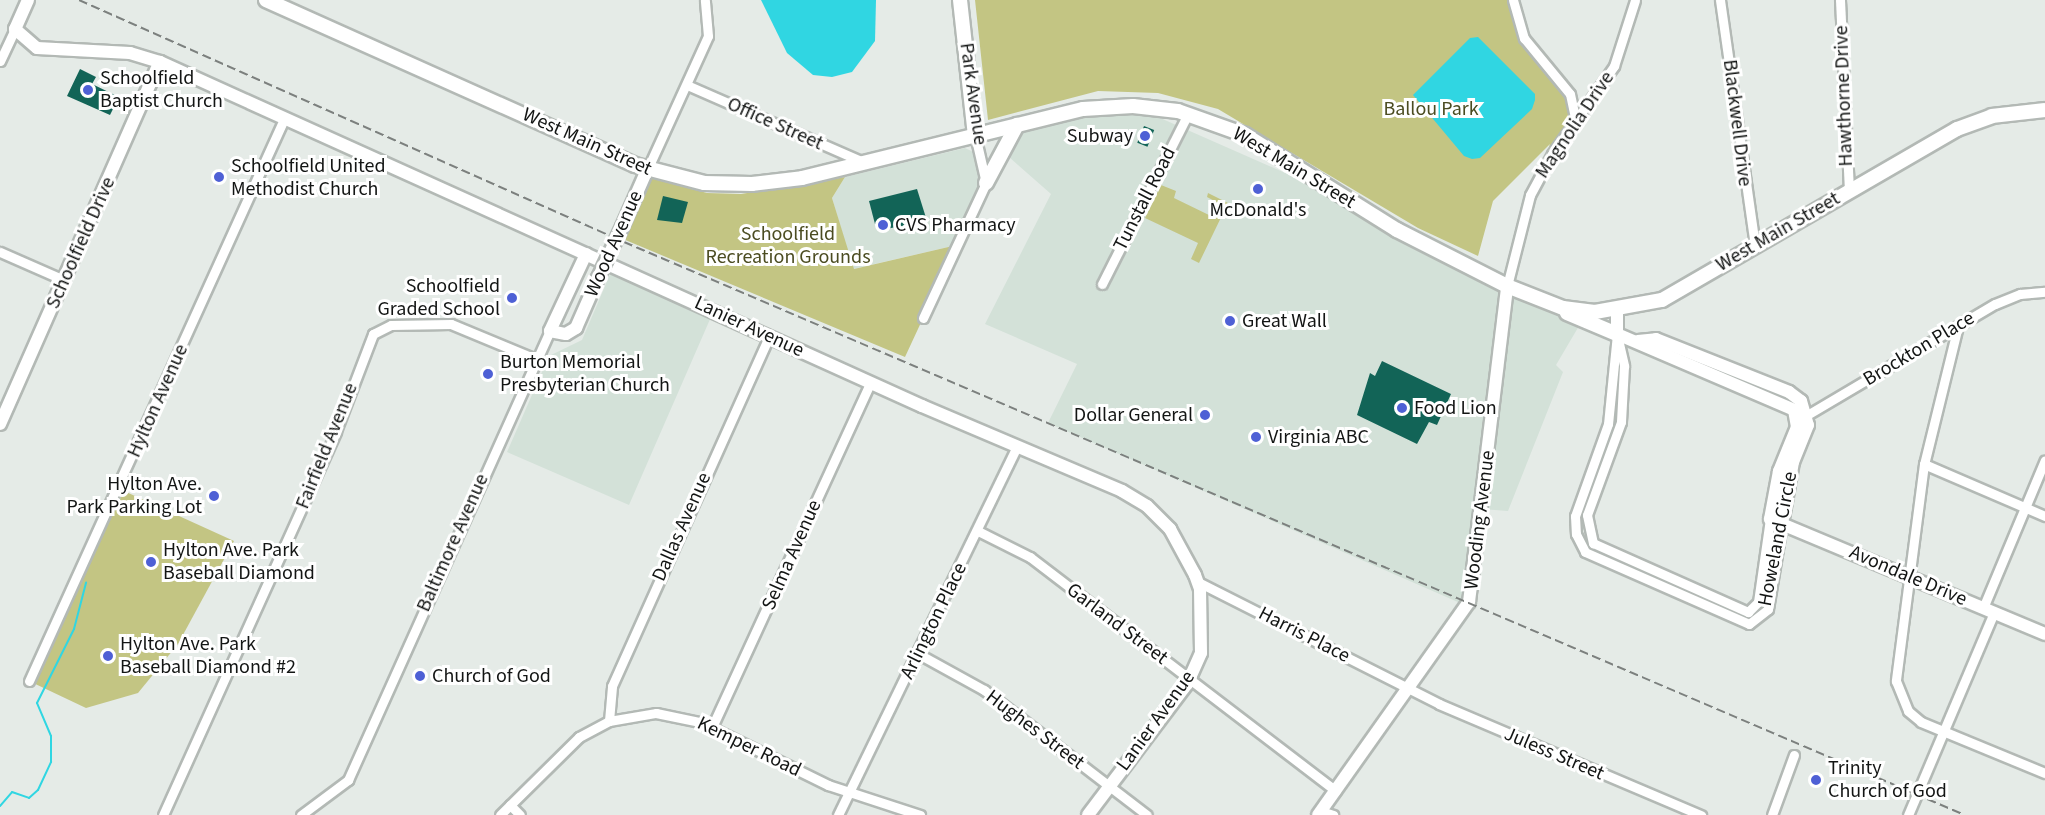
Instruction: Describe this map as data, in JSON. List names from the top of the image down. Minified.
{"streets":{"main road":["Park Avenue","West Main Street"],"street":["Hawthorne Drive","Blackwell Drive","Office Street","Magnolia Drive","Tunstall Road","Schoolfield Drive","Wood Avenue","Lanier Avenue","Brockton Place","Hylton Avenue","Fairfield Avenue","Wooding Avenue","Dallas Avenue","Howeland Circle","Baltimore Avenue","Selma Avenue","Avondale Drive","Arlington Place","Garland Street","Harris Place","Hughes Street","Kemper Road","Juless Street"]},"crossings":[["Park Avenue","West Main Street"],["Hawthorne Drive","West Main Street"],["Blackwell Drive","West Main Street"],["Office Street","West Main Street"],["Office Street","Wood Avenue"],["Magnolia Drive","West Main Street"],["Magnolia Drive","Wooding Avenue"],["West Main Street","Tunstall Road"],["West Main Street","Wood Avenue"],["West Main Street","Wooding Avenue"],["West Main Street","Howeland Circle"],["Schoolfield Drive","Lanier Avenue"],["Wood Avenue","Baltimore Avenue"],["Lanier Avenue","Hylton Avenue"],["Lanier Avenue","Dallas Avenue"],["Lanier Avenue","Baltimore Avenue"],["Lanier Avenue","Selma Avenue"],["Lanier Avenue","Arlington Place"],["Lanier Avenue","Garland Street"],["Lanier Avenue","Harris Place"],["Lanier Avenue","Hughes Street"],["Brockton Place","Howeland Circle"],["Fairfield Avenue","Baltimore Avenue"],["Wooding Avenue","Garland Street"],["Wooding Avenue","Harris Place"],["Wooding Avenue","Juless Street"],["Dallas Avenue","Kemper Road"],["Howeland Circle","Avondale Drive"],["Selma Avenue","Kemper Road"],["Arlington Place","Garland Street"],["Arlington Place","Hughes Street"],["Arlington Place","Kemper Road"],["Harris Place","Juless Street"]],"parks":["Ballou Park","Schoolfield Recreation Grounds"],"places":["Schoolfield Baptist Church","Subway","Schoolfield United Methodist Church","McDonald's","CVS Pharmacy","Schoolfield Graded School","Great Wall","Burton Memorial Presbyterian Church","Food Lion","Dollar General","Virginia ABC","Hylton Ave. Park Parking Lot","Hylton Ave. Park Baseball Diamond","Hylton Ave. Park Baseball Diamond #2","Church of God","Trinity Church of God"]}
